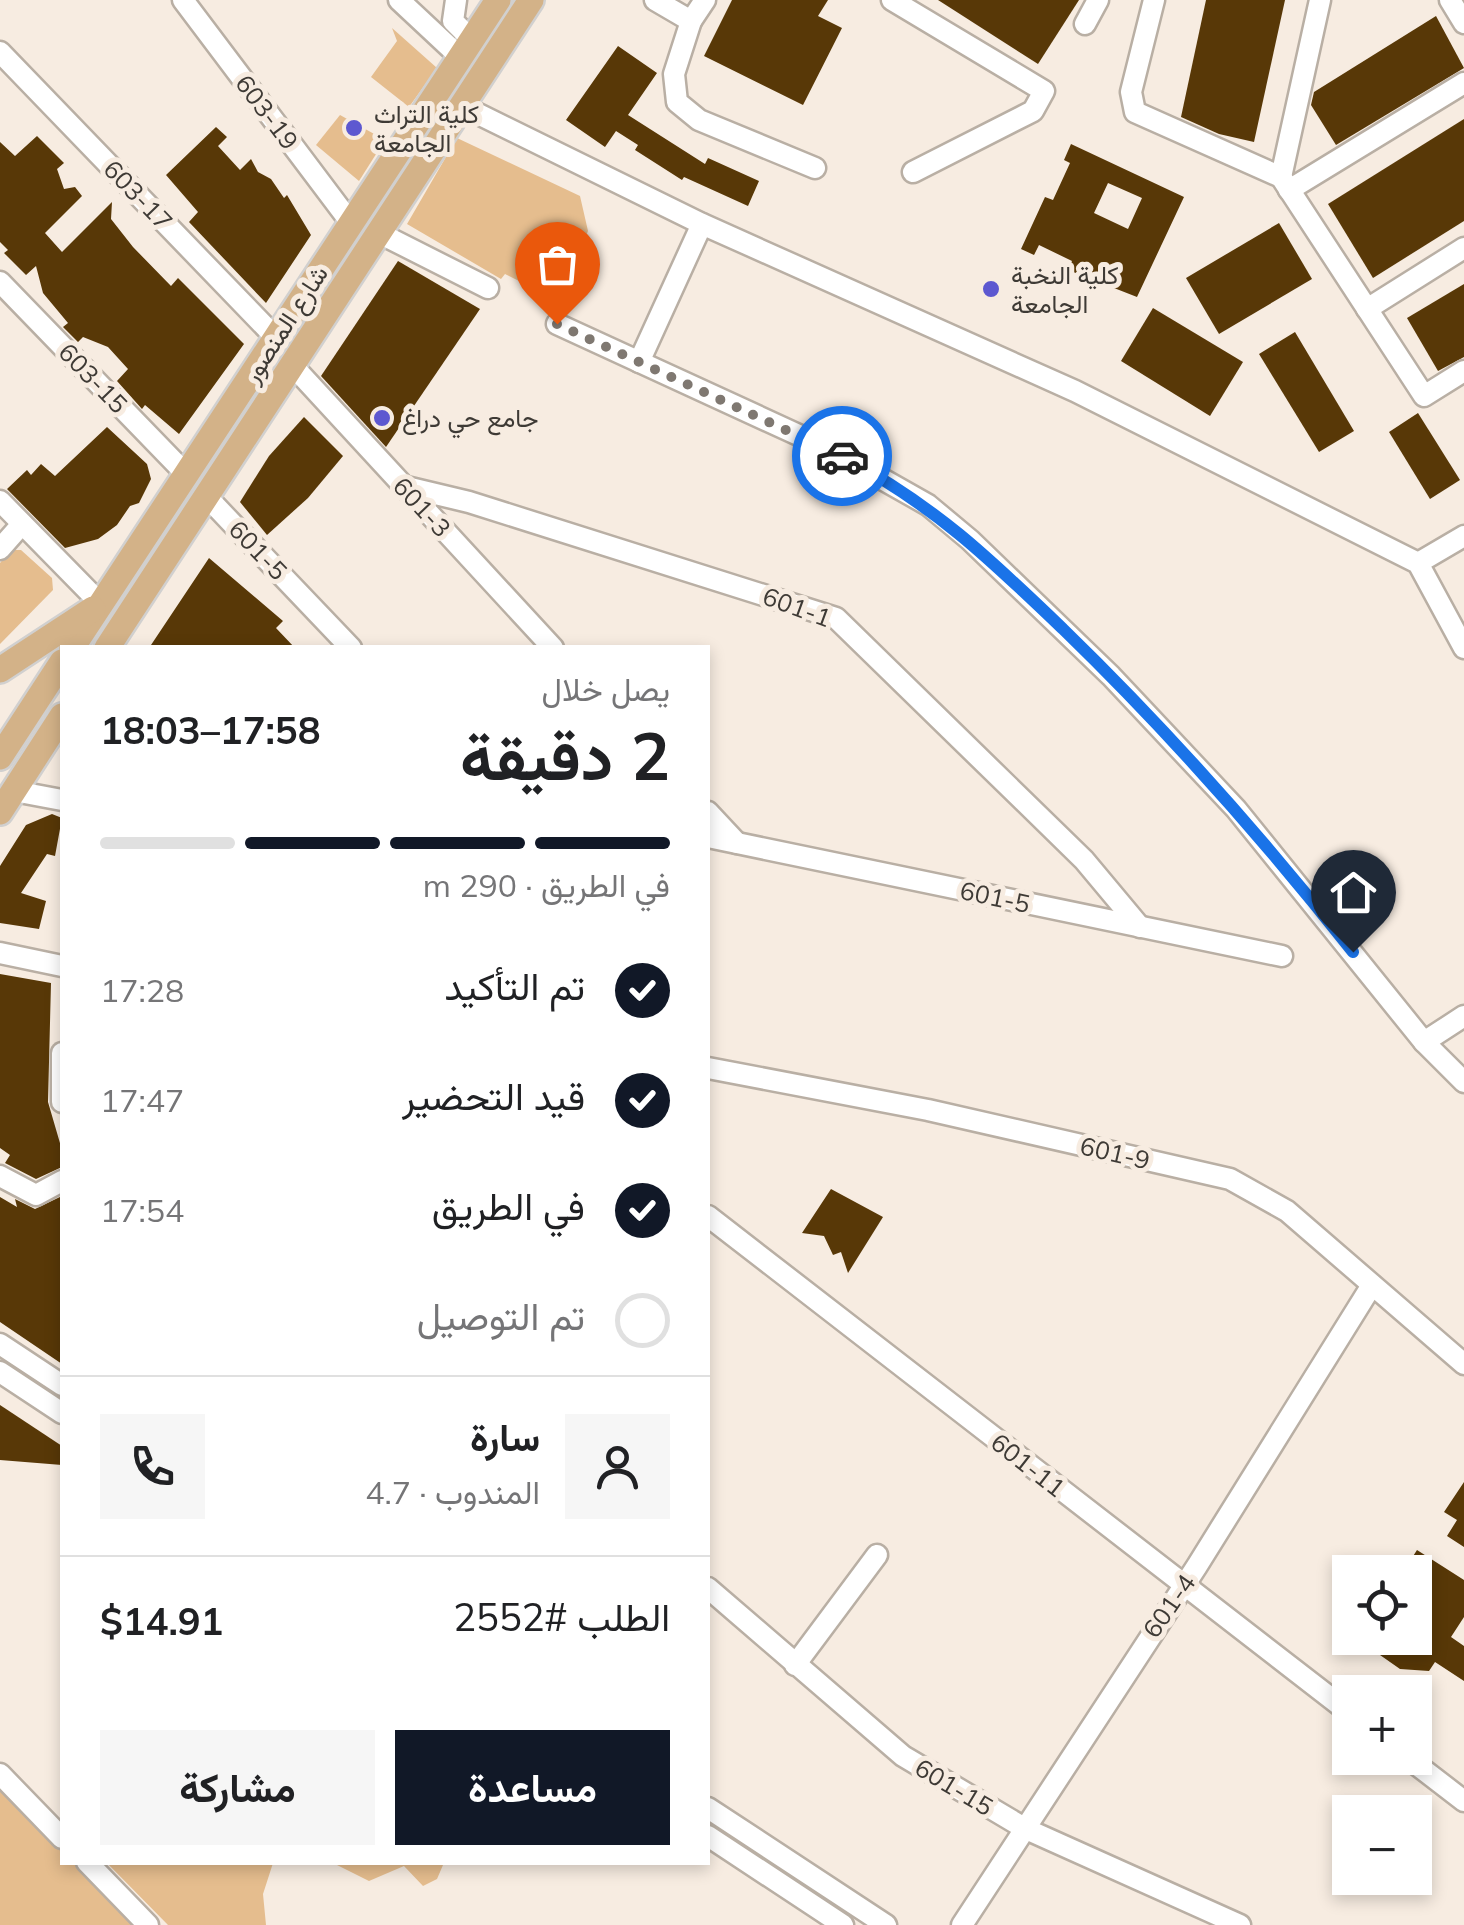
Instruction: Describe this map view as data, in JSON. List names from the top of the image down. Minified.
{"streets":{"main road":["شارع المنصور"],"street":["603-19","603-17","603-15","601-3","601-5","601-1","601-9","601-11","601-4","601-15"]},"crossings":[["603-19","شارع المنصور"],["603-17","شارع المنصور"],["شارع المنصور","603-15"],["شارع المنصور","601-3"],["شارع المنصور","601-5"],["601-3","601-1"],["601-5","601-1"],["601-9","601-4"],["601-11","601-4"],["601-4","601-15"]],"places":["كلية التراث الجامعة","كلية النخبة الجامعة","جامع حي دراغ"],"page":{"heading":["2 دقيقة","يصل خلال","17:58–18:03"],"panel":["سارة","المندوب · 4.7","الطلب #2552","$14.91"],"bar":"في الطريق · 290 m","list":[["تم التأكيد","17:28"],["قيد التحضير","17:47"],["في الطريق","17:54"],"تم التوصيل"],"map_buttons":["+","−"],"buttons":["مساعدة","مشاركة"]}}
